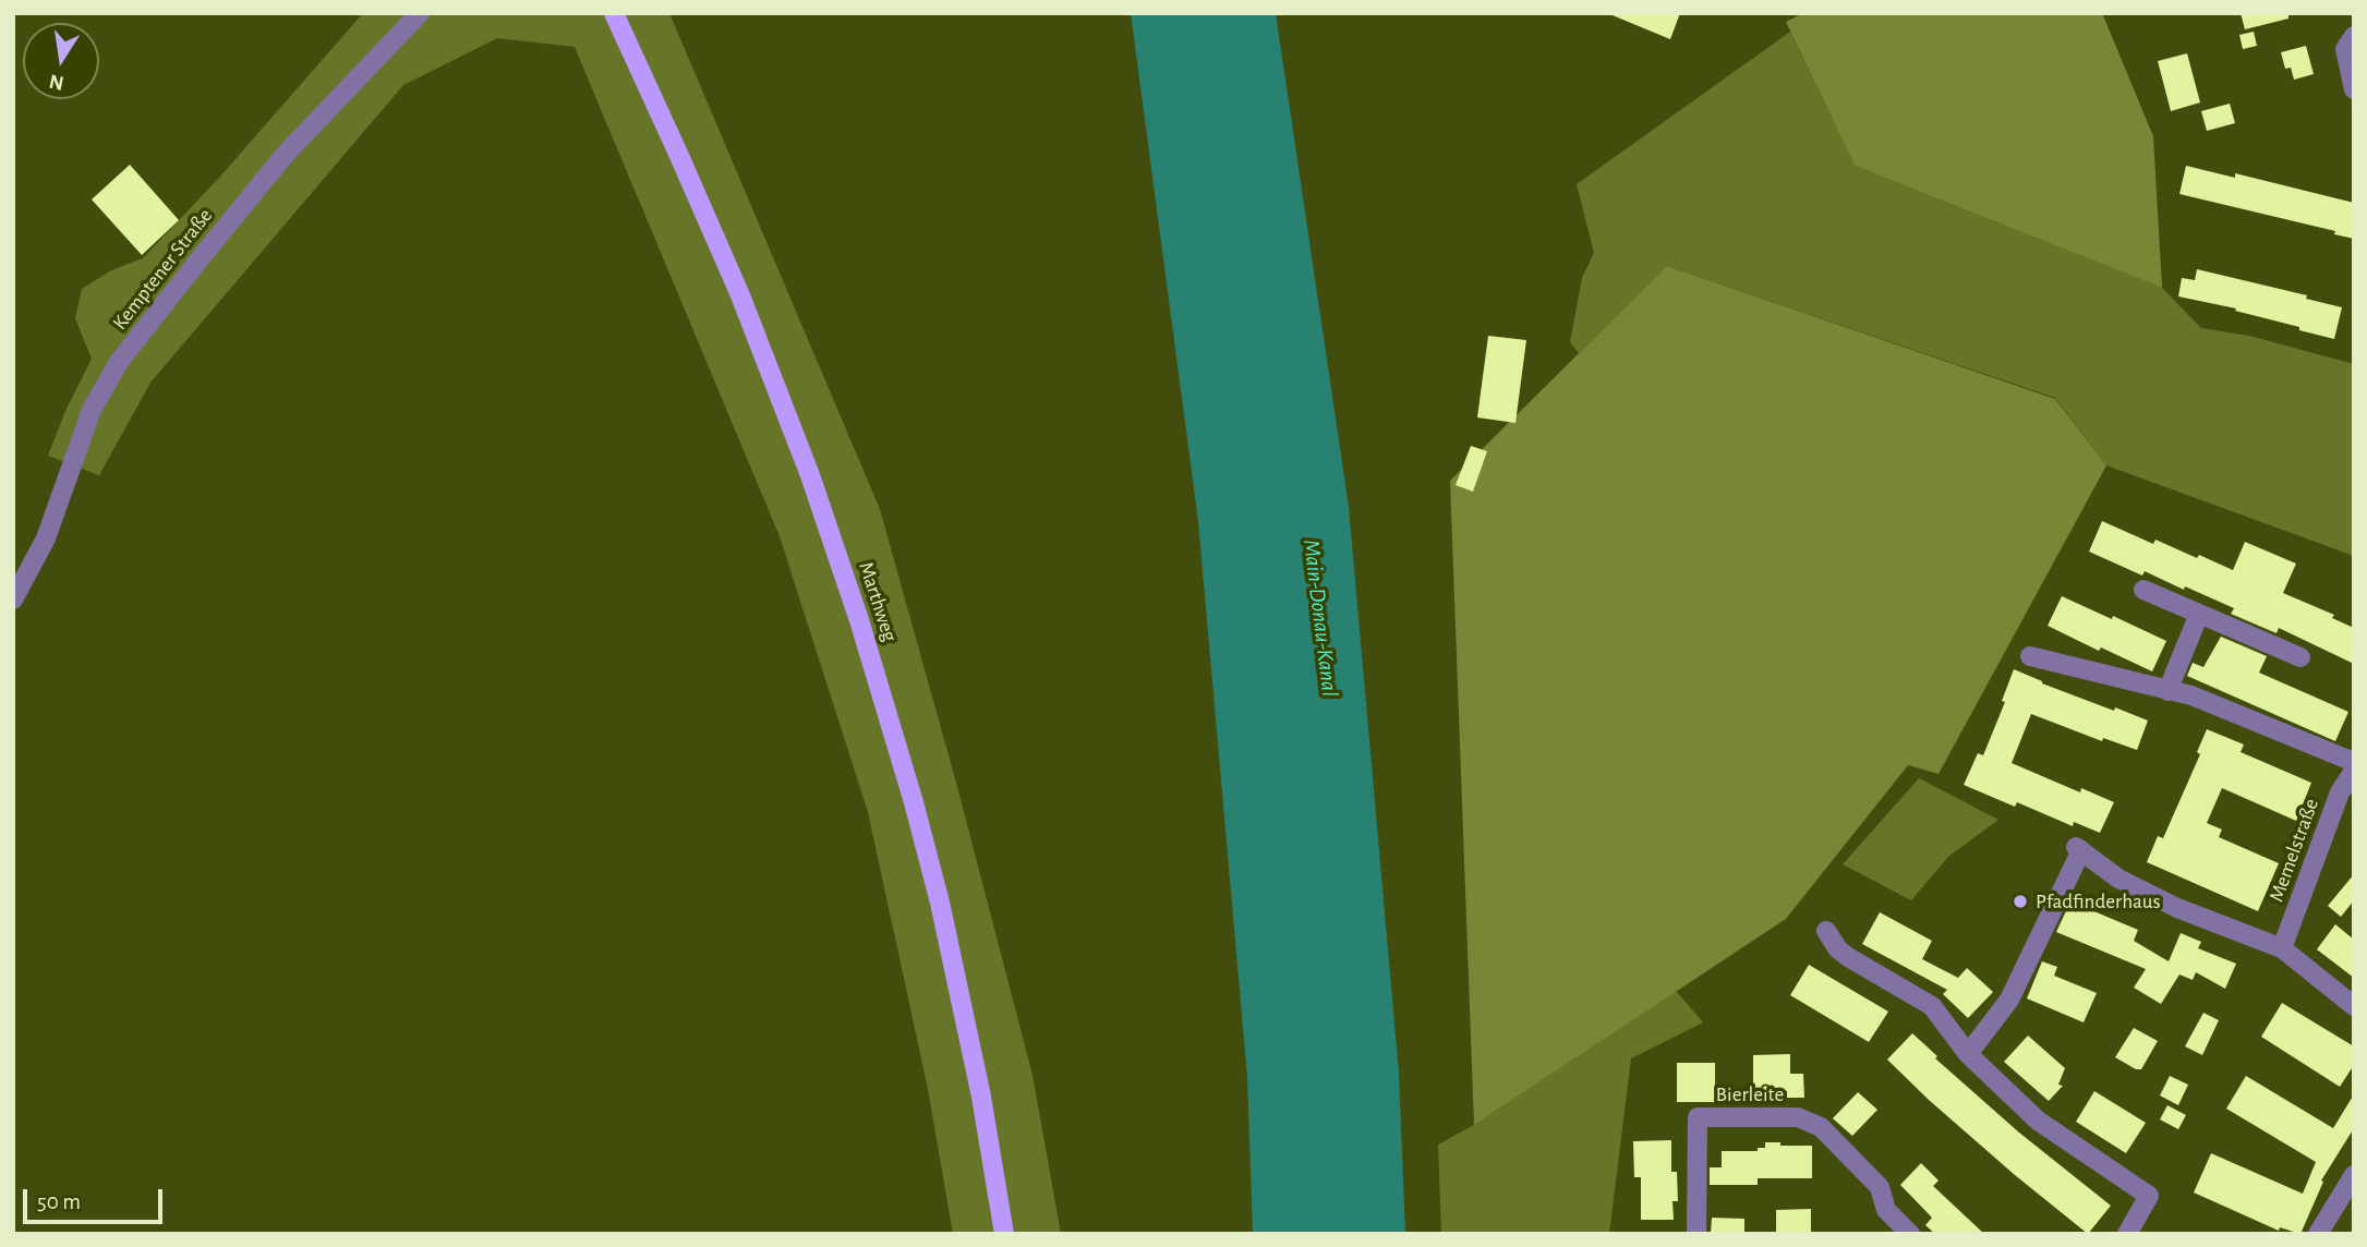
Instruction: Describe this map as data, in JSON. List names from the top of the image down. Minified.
{"streets":{"main road":["Marthweg"],"street":["Kemptener Straße","Memelstraße","Bierleite"]},"water":["Main-Donau-Kanal"],"places":["Pfadfinderhaus"],"scale_bar":"50 m","north":"bottom"}
